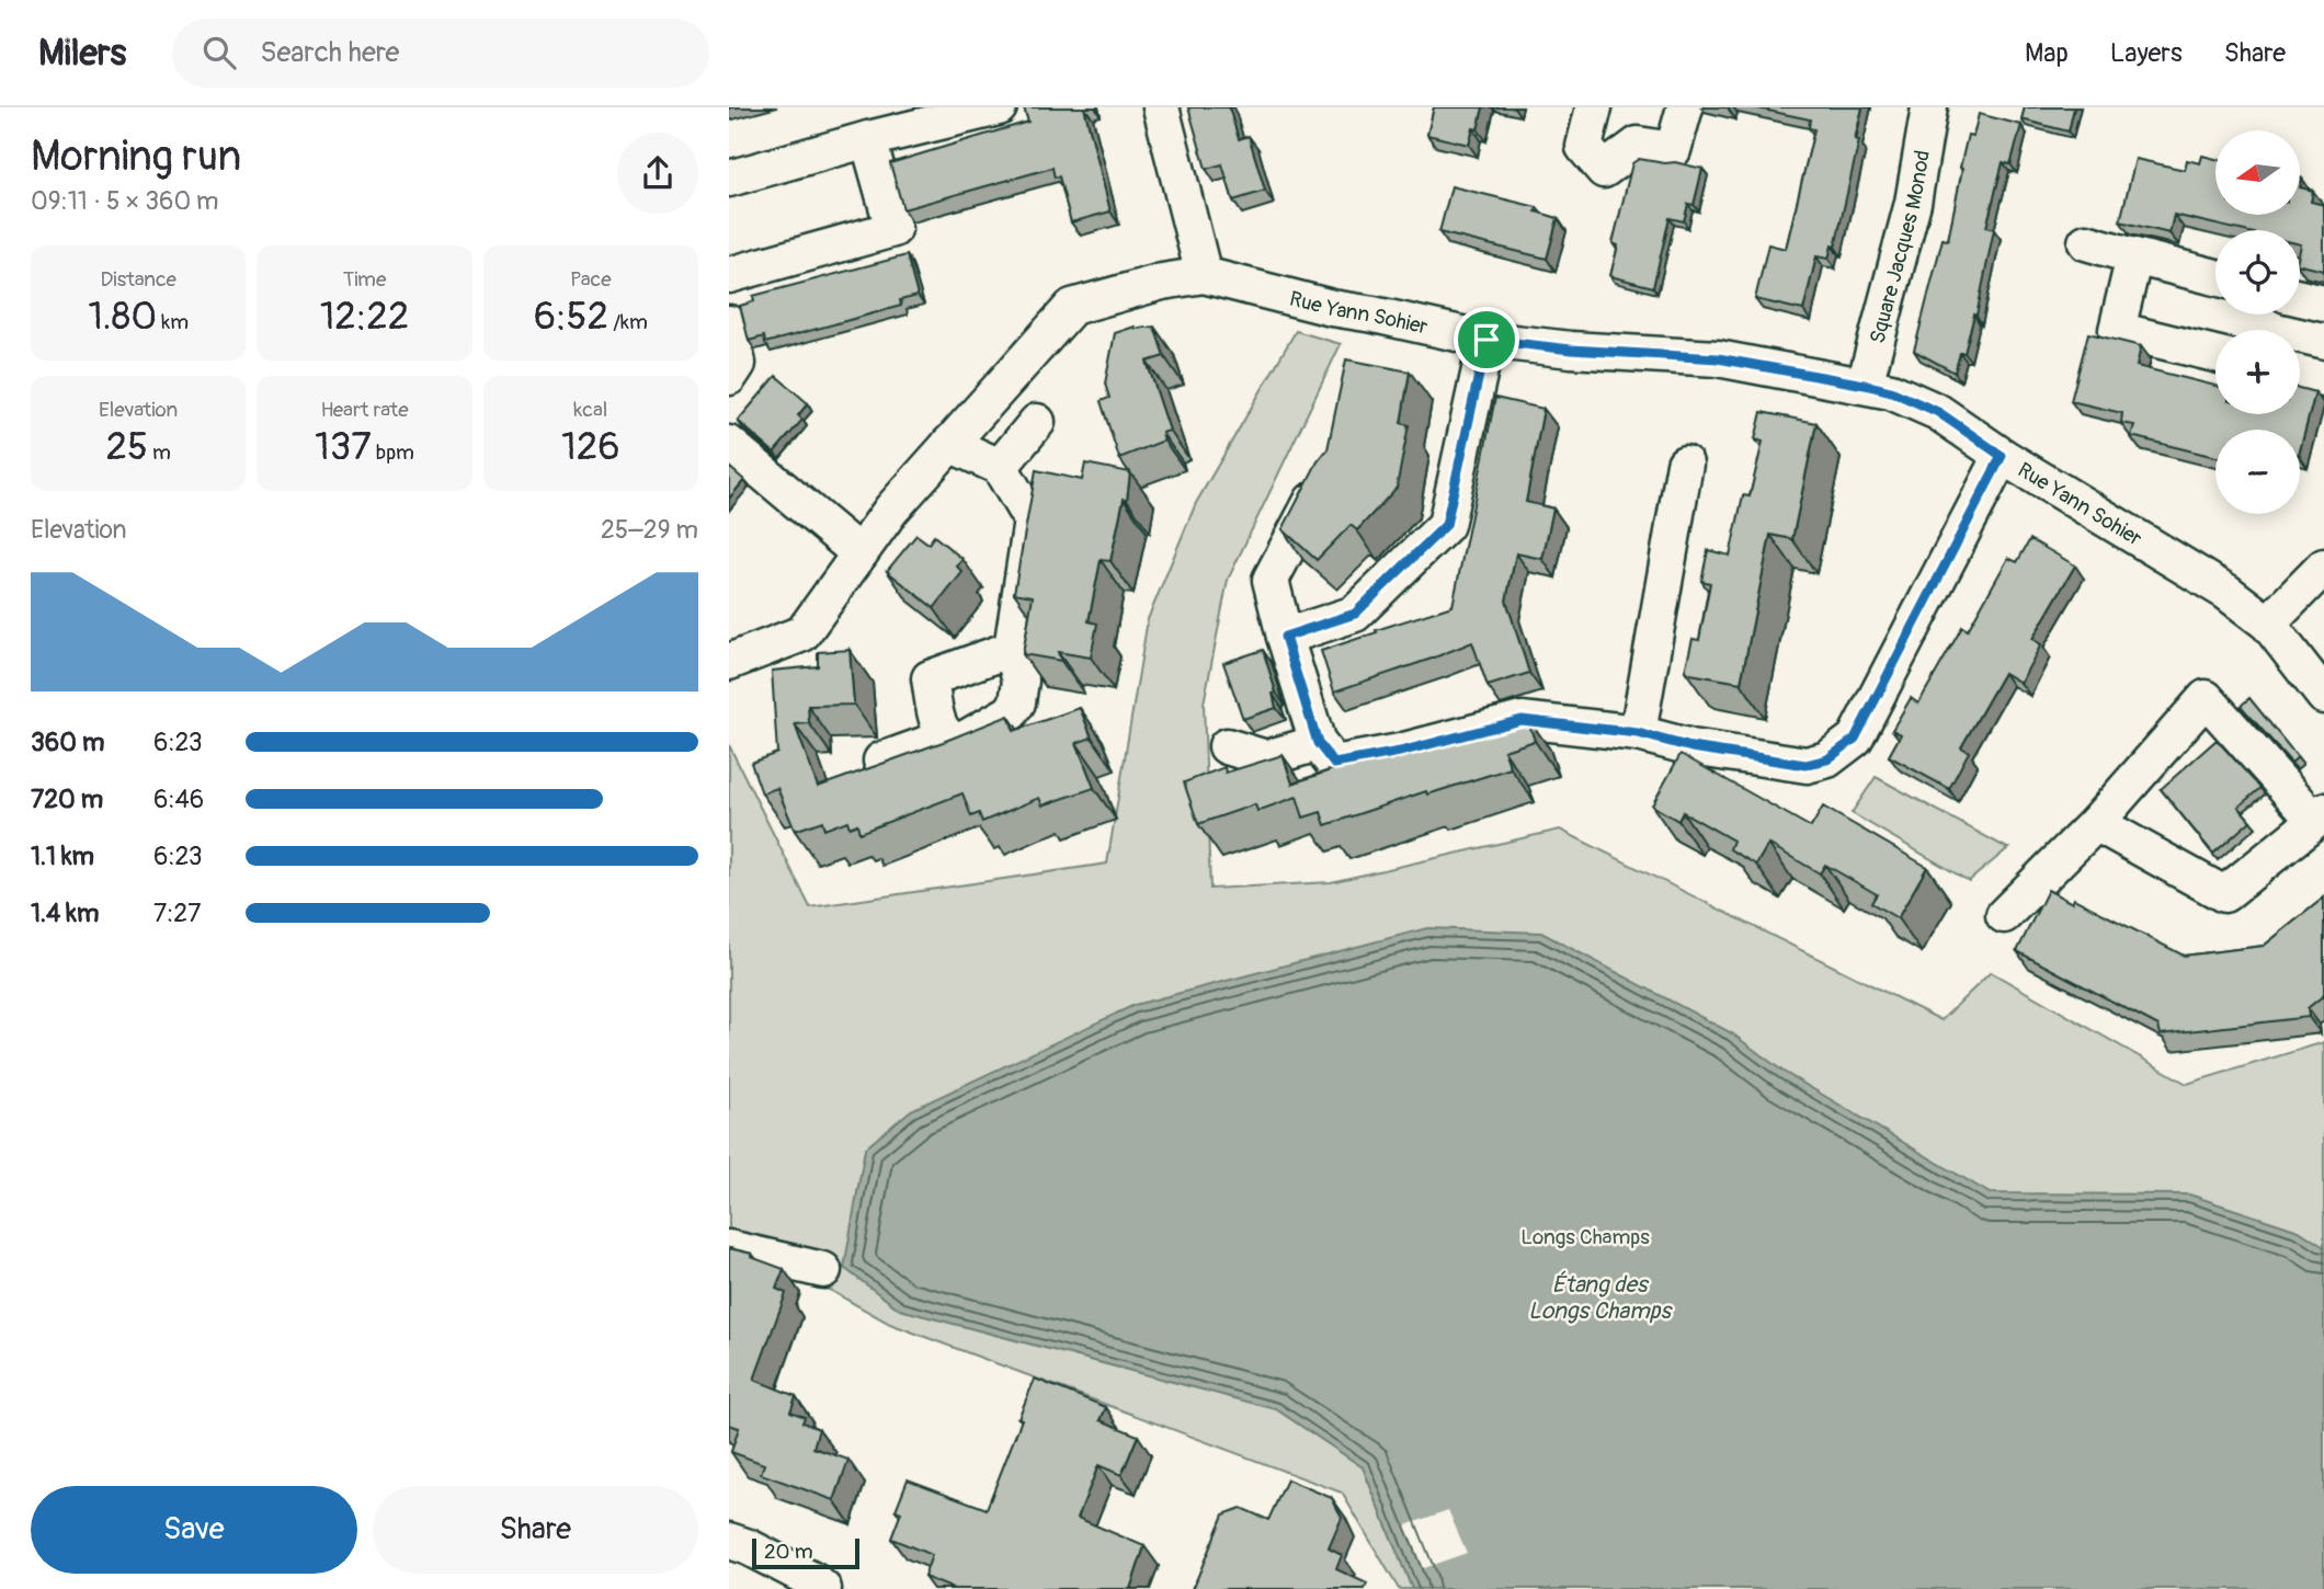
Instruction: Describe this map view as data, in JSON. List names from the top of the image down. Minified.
{"streets":{"street":["Square Jacques Monod","Rue Yann Sohier"]},"crossings":[["Square Jacques Monod","Rue Yann Sohier"]],"water":["Étang des Longs Champs"],"parks":["Longs Champs"],"scale_bar":"20 m","north":"left","page":{"header":"Milers","search":"Search here","nav":["Map","Layers","Share"],"heading":["Morning run","09:11 · 5 × 360 m"],"map_buttons":["+","−"],"stats":[["Distance","1.80 km"],["Time","12:22"],["Pace","6:52 /km"],["Elevation","25 m"],["Heart rate","137 bpm"],["kcal","126"]],"chart":["Elevation","25–29 m"],"list":[{"name":"360 m","note":"6:23"},{"name":"720 m","note":"6:46"},{"name":"1.1 km","note":"6:23"},{"name":"1.4 km","note":"7:27"}],"buttons":["Save","Share"],"scale":"20 m"}}
